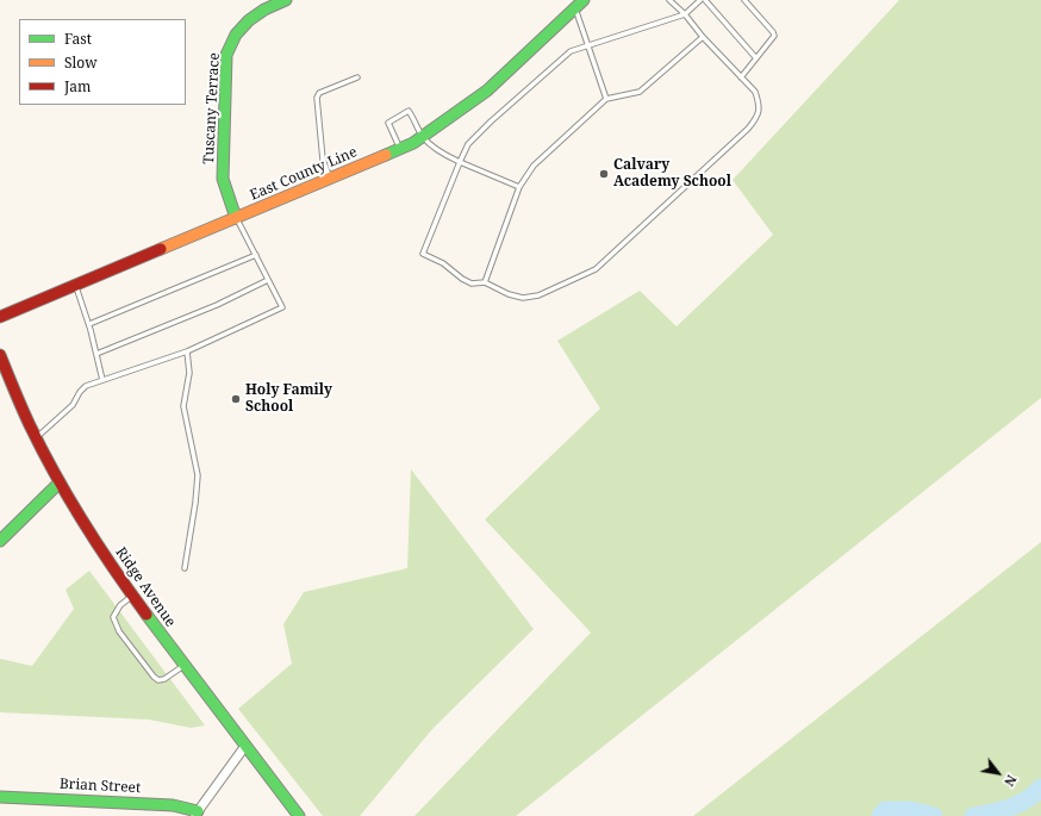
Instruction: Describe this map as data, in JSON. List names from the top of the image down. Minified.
{"streets":{"street":["Tuscany Terrace","East County Line","Ridge Avenue","Brian Street"]},"crossings":[["Tuscany Terrace","East County Line"]],"places":["Calvary Academy School","Holy Family School"],"legend":["Fast","Slow","Jam"],"north":"bottom right"}
